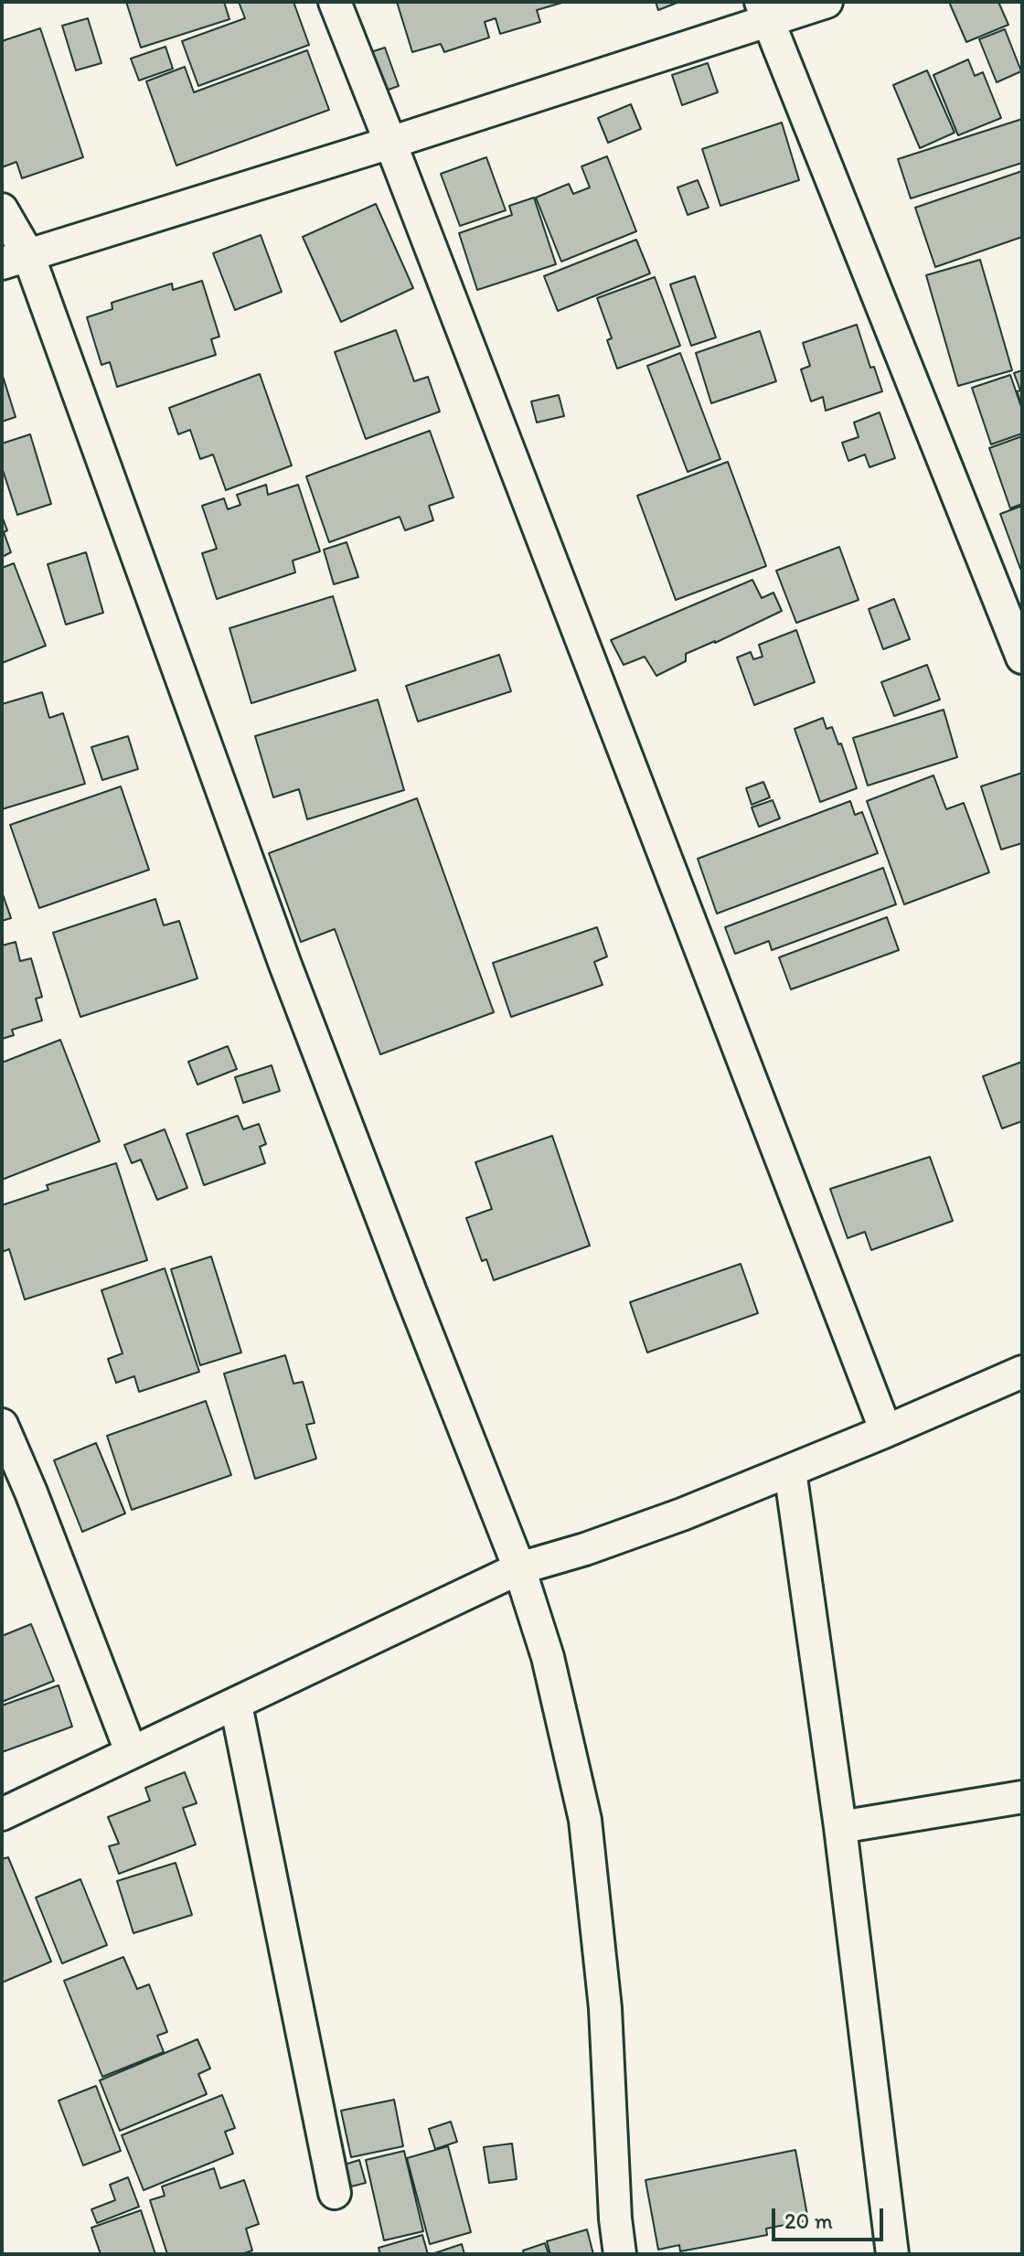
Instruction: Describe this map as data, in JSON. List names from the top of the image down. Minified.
{"scale_bar":"20 m"}
